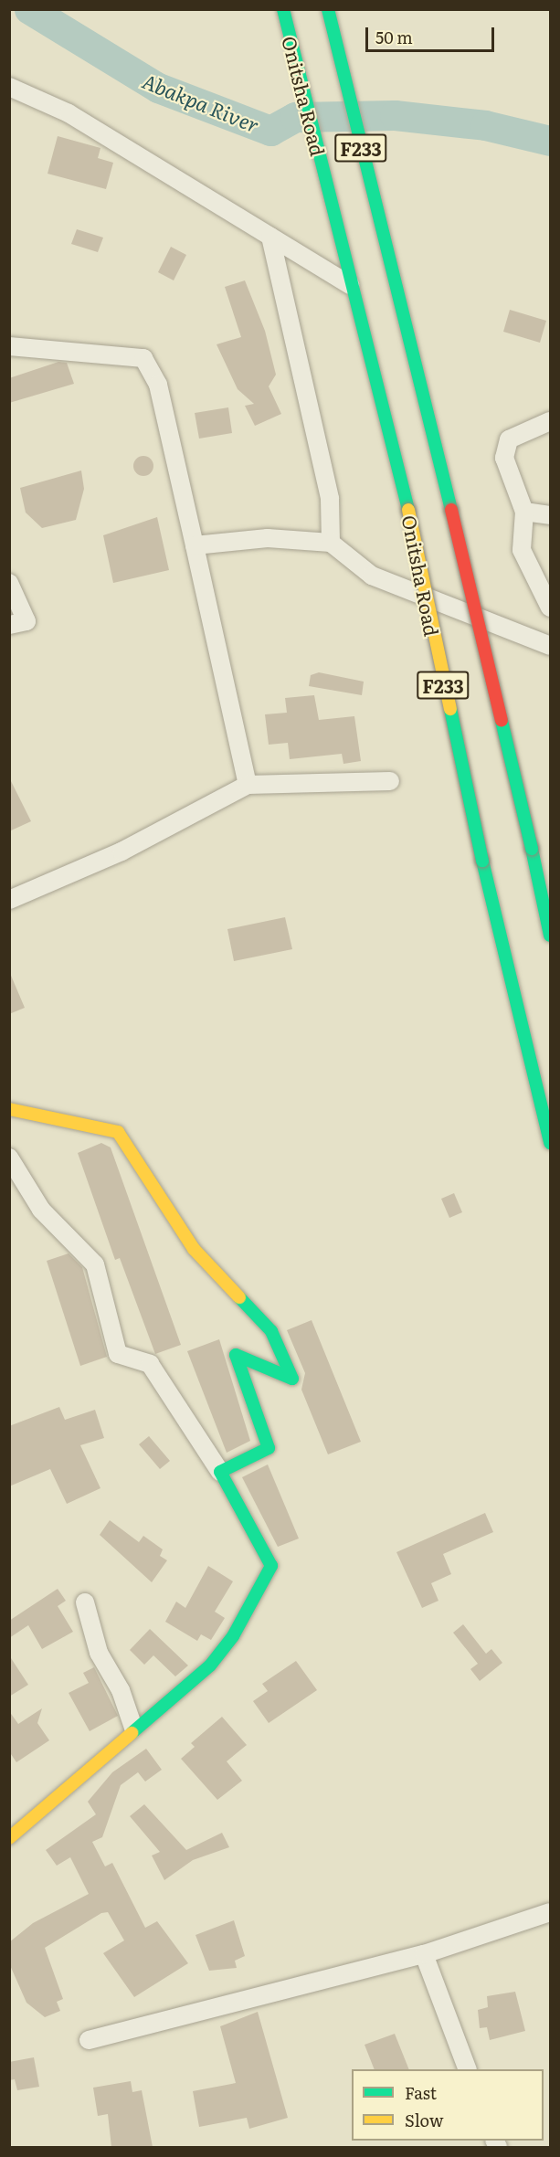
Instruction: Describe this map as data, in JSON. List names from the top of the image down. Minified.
{"streets":{"main road":["Onitsha Road","F233"]},"water":["Abakpa River"],"legend":["Fast","Slow"],"scale_bar":"50 m"}
